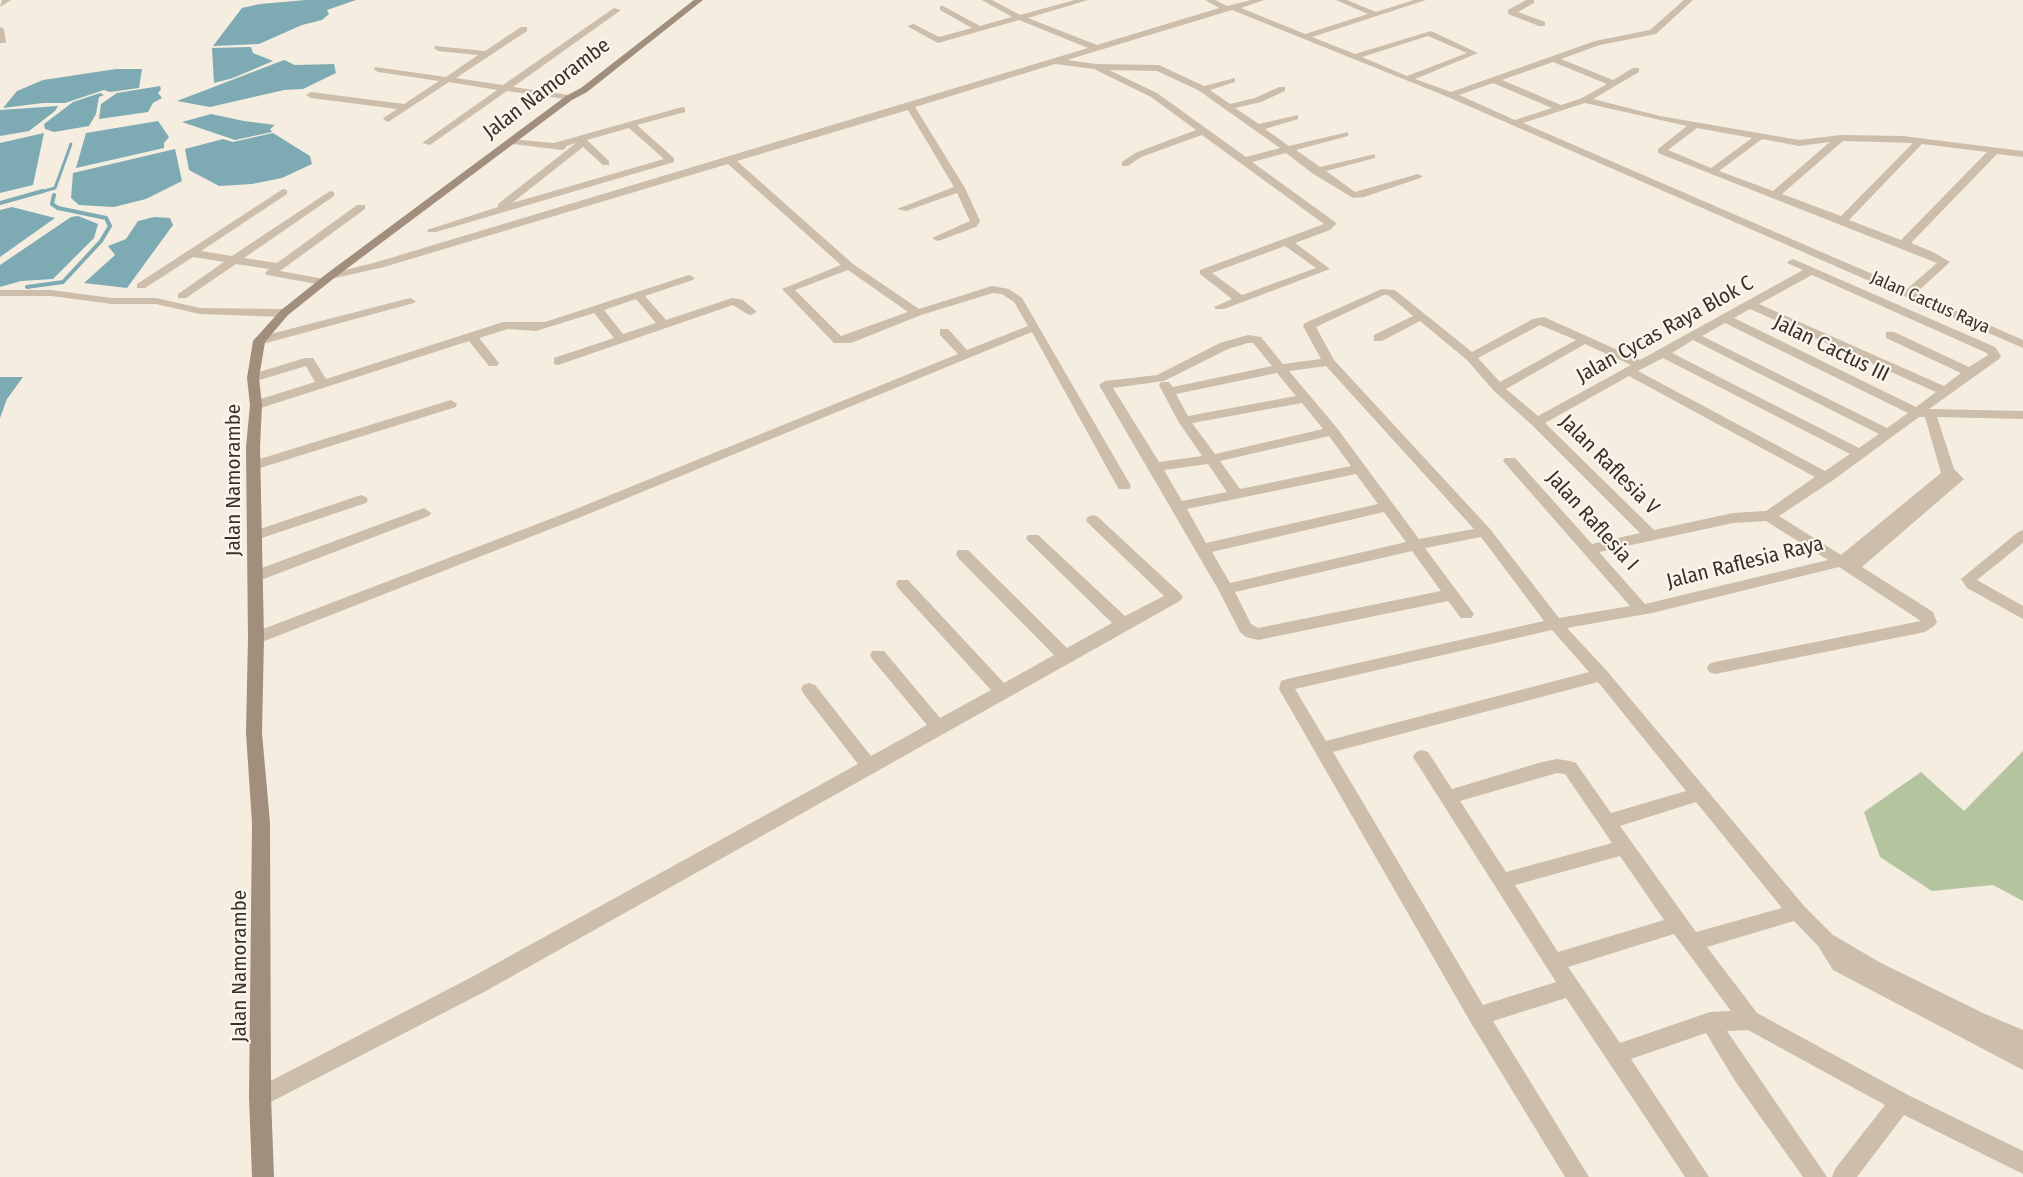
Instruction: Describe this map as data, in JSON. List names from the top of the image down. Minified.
{"streets":{"main road":["Jalan Namorambe"],"street":["Jalan Cactus Raya","Jalan Cycas Raya Blok C","Jalan Cactus III","Jalan Raflesia V","Jalan Raflesia I","Jalan Raflesia Raya"]},"crossings":[["Jalan Cactus Raya","Jalan Cycas Raya Blok C"],["Jalan Cactus Raya","Jalan Cactus III"],["Jalan Cactus Raya","Jalan Raflesia Raya"],["Jalan Cycas Raya Blok C","Jalan Cactus III"],["Jalan Cycas Raya Blok C","Jalan Raflesia V"],["Jalan Cactus III","Jalan Raflesia Raya"],["Jalan Raflesia I","Jalan Raflesia Raya"]]}
